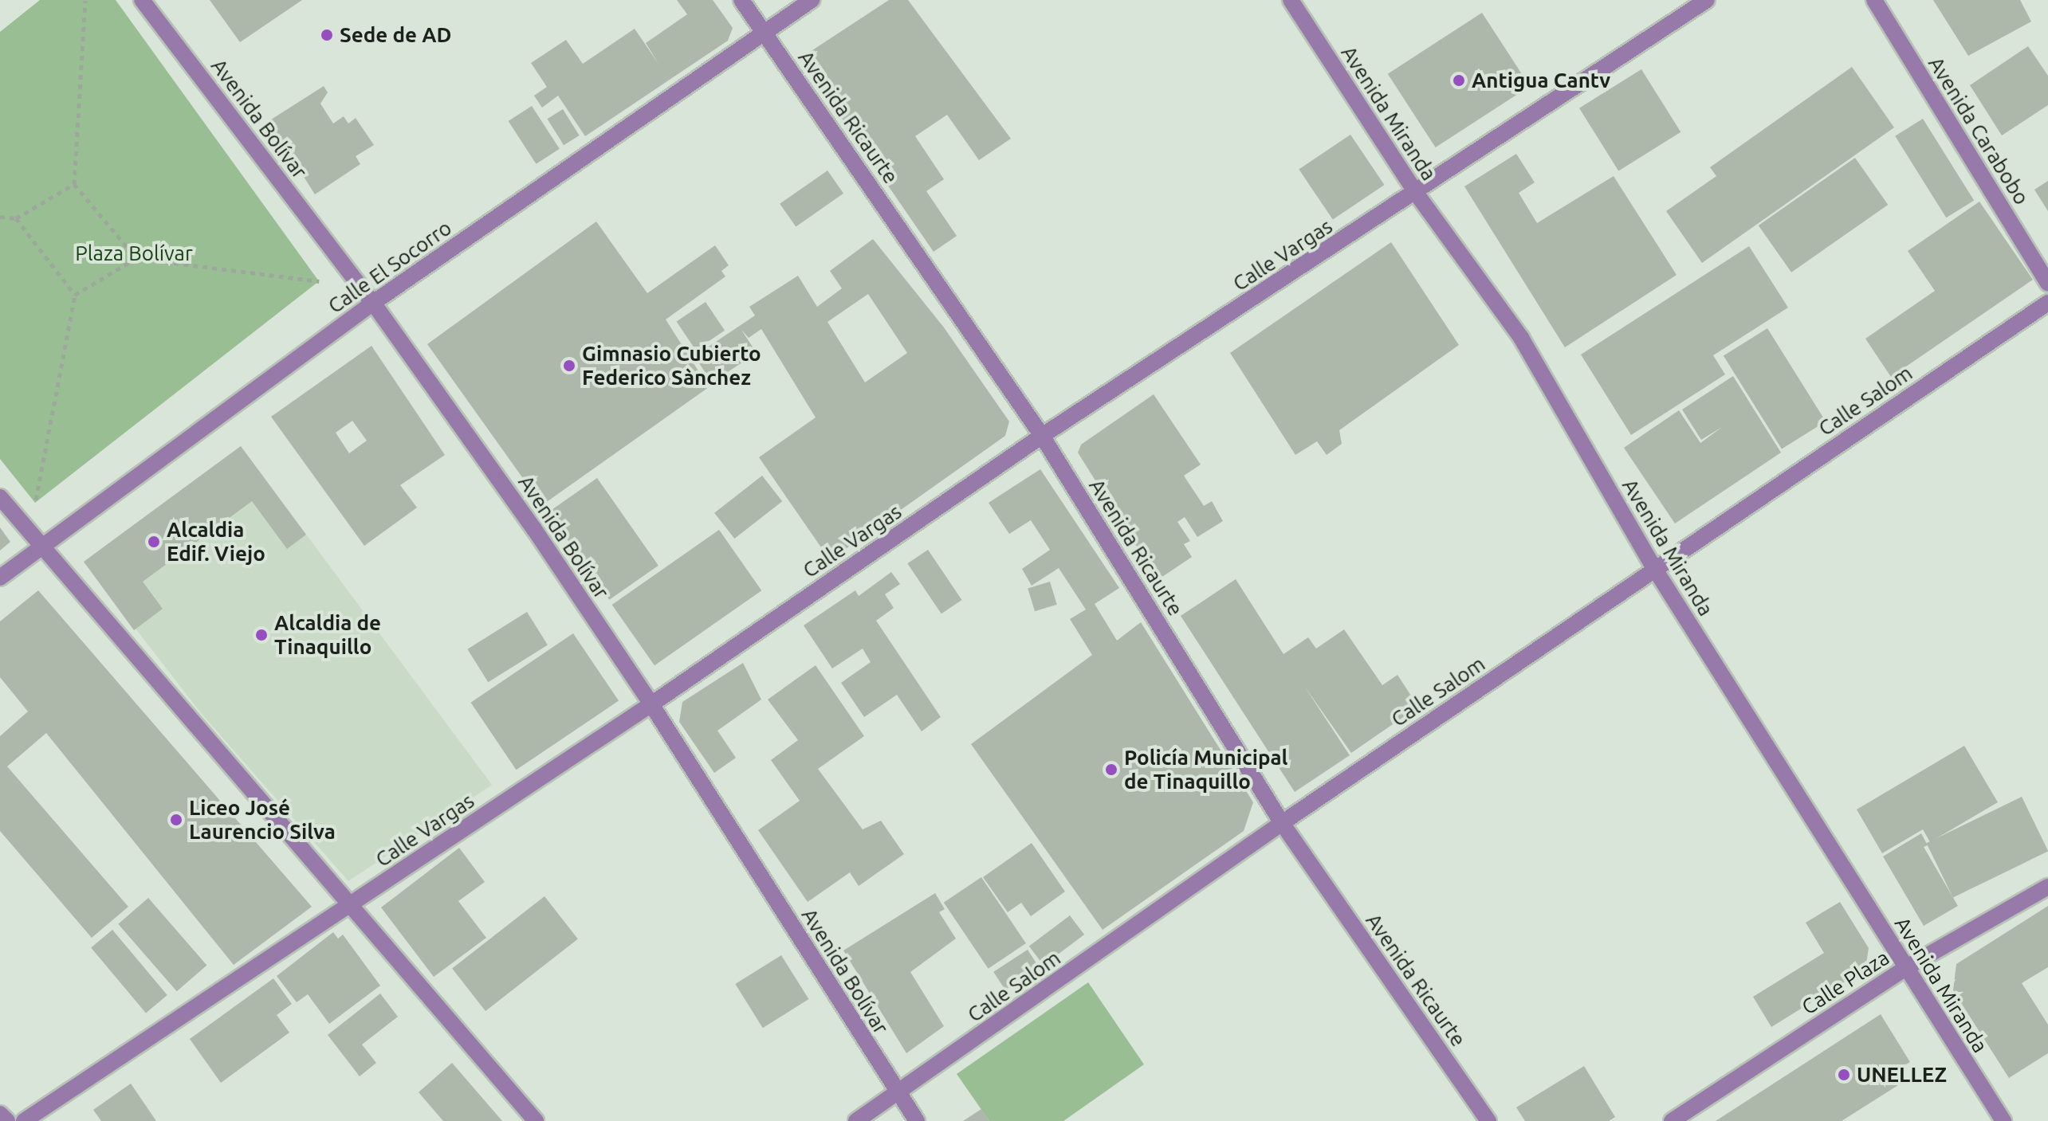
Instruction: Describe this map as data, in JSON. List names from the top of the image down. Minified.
{"streets":{"street":["Avenida Miranda","Avenida Ricaurte","Avenida Bolívar","Avenida Carabobo","Calle Vargas","Calle El Socorro","Calle Salom","Calle Plaza"]},"crossings":[["Avenida Miranda","Calle Vargas"],["Avenida Miranda","Calle Salom"],["Avenida Miranda","Calle Plaza"],["Avenida Ricaurte","Calle Vargas"],["Avenida Ricaurte","Calle El Socorro"],["Avenida Ricaurte","Calle Salom"],["Avenida Bolívar","Calle Vargas"],["Avenida Bolívar","Calle El Socorro"],["Avenida Bolívar","Calle Salom"]],"parks":["Plaza Bolívar"],"places":["Sede de AD","Antigua Cantv","Gimnasio Cubierto Federico Sànchez","Alcaldia Edif. Viejo","Alcaldia de Tinaquillo","Policía Municipal de Tinaquillo","Liceo José Laurencio Silva","UNELLEZ"]}
